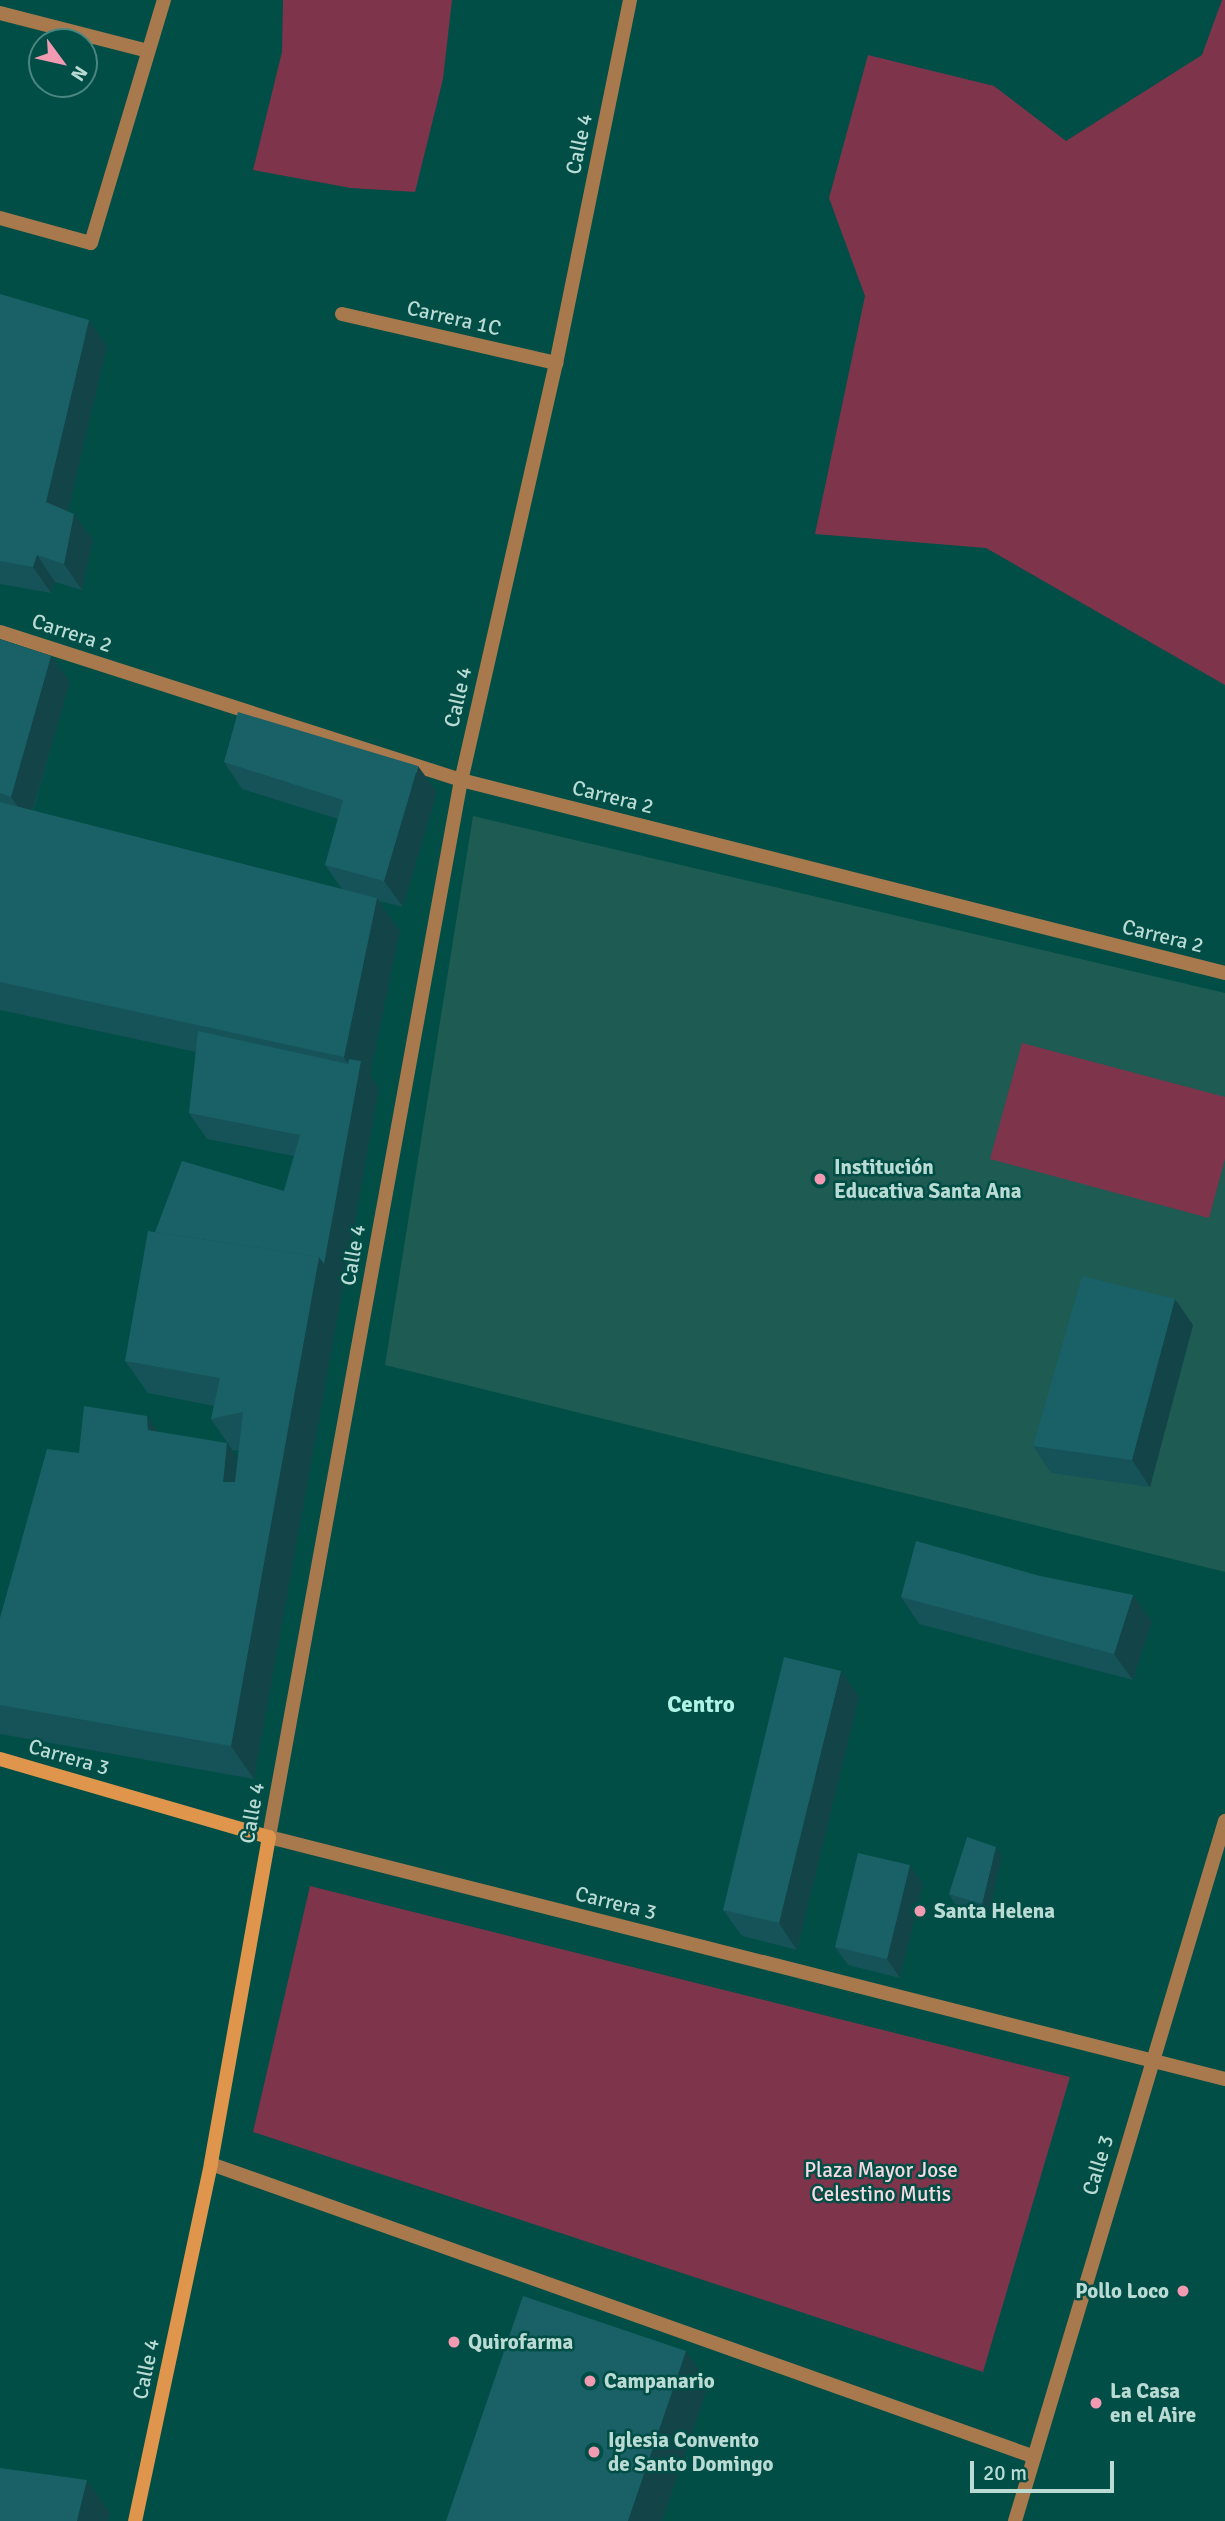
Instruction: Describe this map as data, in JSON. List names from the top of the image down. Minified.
{"streets":{"street":["Calle 4","Carrera 1C","Carrera 2","Carrera 3","Calle 3"]},"crossings":[["Calle 4","Carrera 1C"],["Calle 4","Carrera 2"],["Calle 4","Carrera 3"],["Carrera 3","Calle 3"]],"districts":["Centro"],"parks":["Plaza Mayor Jose Celestino Mutis"],"places":["Institución Educativa Santa Ana","Santa Helena","Pollo Loco","Quirofarma","Campanario","La Casa en el Aire","Iglesia Convento de Santo Domingo"],"scale_bar":"20 m","north":"bottom right"}
